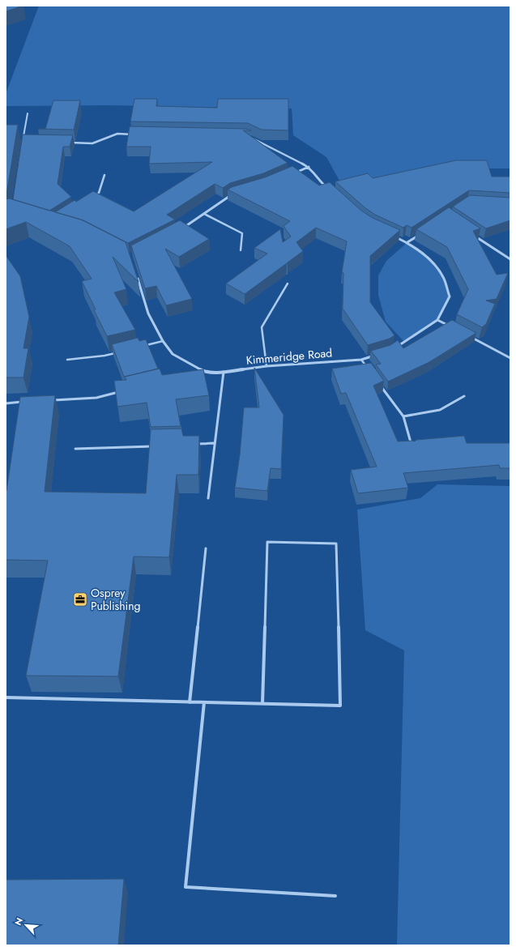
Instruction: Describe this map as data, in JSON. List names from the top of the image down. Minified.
{"streets":{"street":["Kimmeridge Road"]},"places":{"office":["Osprey Publishing"]},"north":"top left"}
